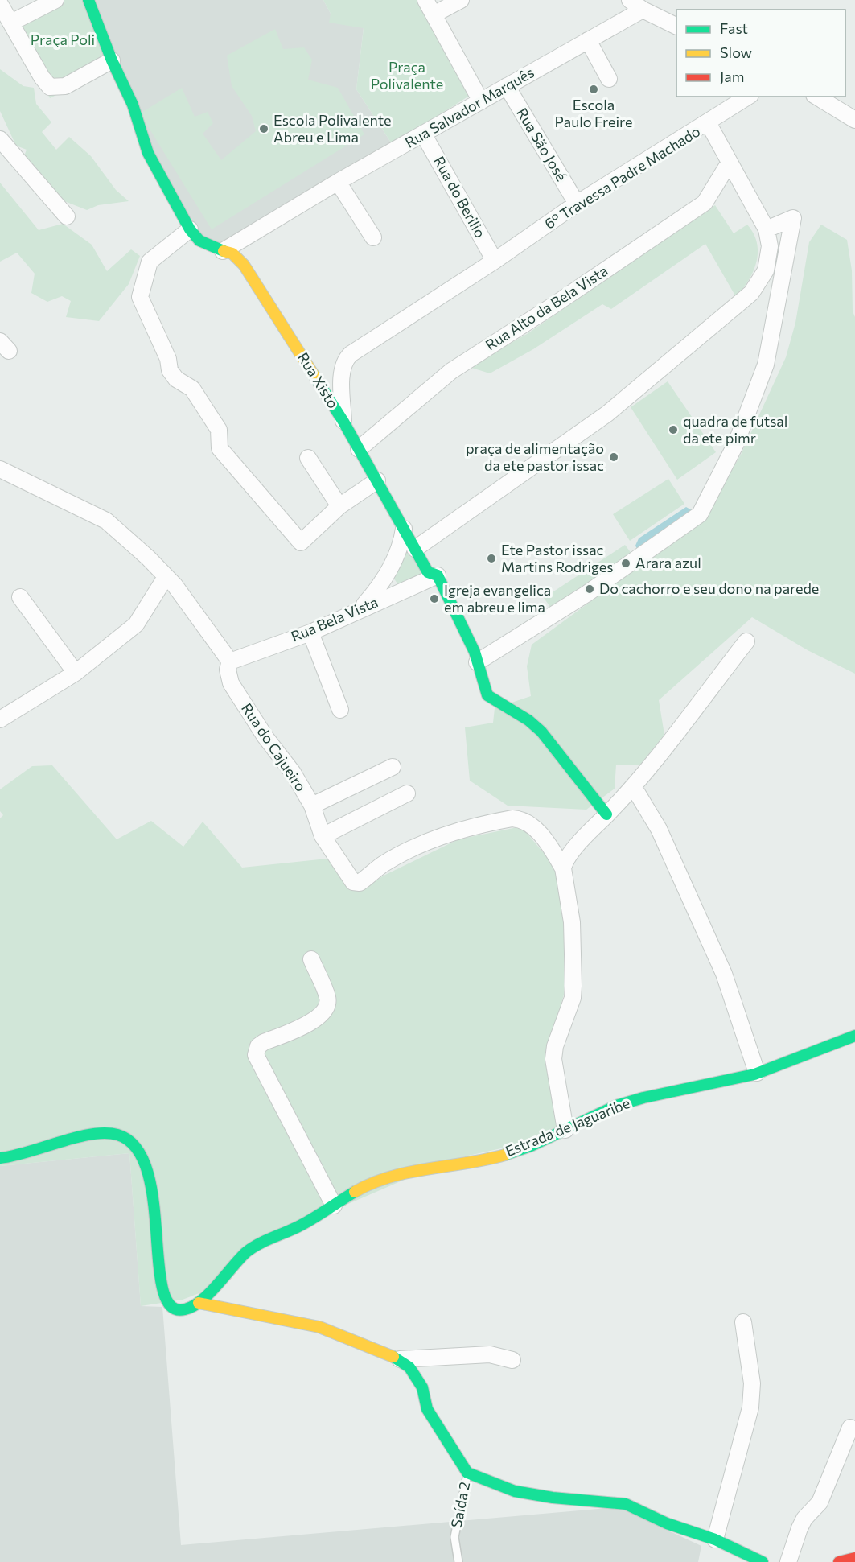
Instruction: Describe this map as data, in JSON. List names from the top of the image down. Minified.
{"streets":{"street":["Rua Salvador Marquês","Rua São José","6° Travessa Padre Machado","Rua do Berilio","Rua Alto da Bela Vista","Rua Xisto","Rua Bela Vista","Rua do Cajueiro","Estrada de Jaguaribe"],"lane":["Saída 2"]},"crossings":[["Rua Salvador Marquês","Rua São José"],["Rua Salvador Marquês","Rua do Berilio"],["Rua Salvador Marquês","Rua Xisto"],["Rua São José","6° Travessa Padre Machado"],["6° Travessa Padre Machado","Rua do Berilio"],["6° Travessa Padre Machado","Rua Xisto"],["Rua do Berilio","Rua Xisto"],["Rua Bela Vista","Rua do Cajueiro"]],"parks":["Praça Poli","Praça Polivalente"],"places":["Escola Paulo Freire","Escola Polivalente Abreu e Lima","quadra de futsal da ete pimr","praça de alimentação da ete pastor issac","Ete Pastor issac Martins Rodriges","Arara azul","Do cachorro e seu dono na parede","Igreja evangelica em abreu e lima"],"legend":["Fast","Slow","Jam"]}
